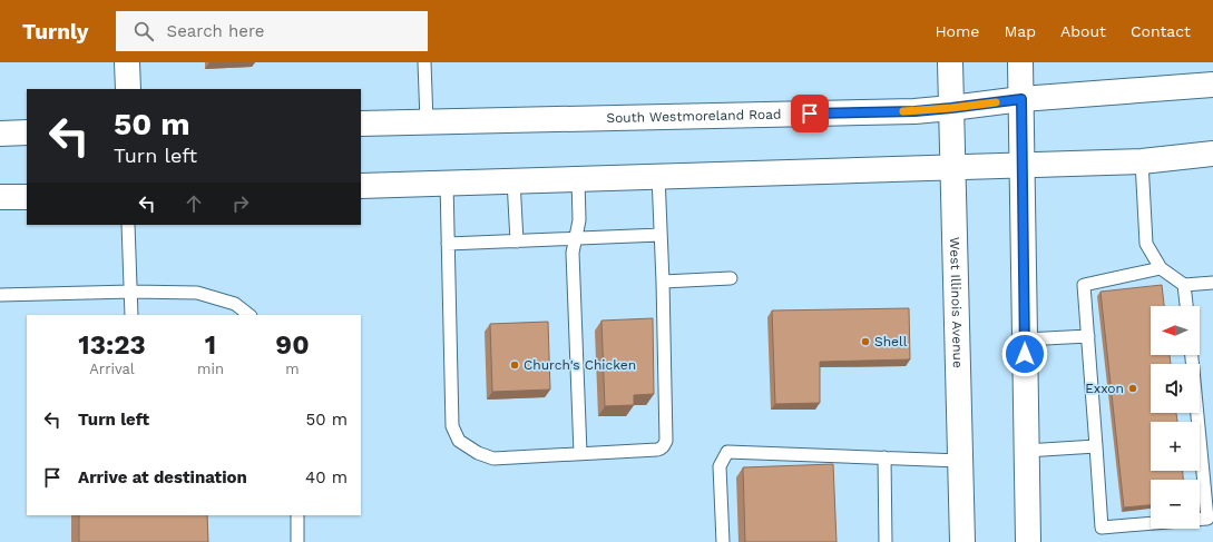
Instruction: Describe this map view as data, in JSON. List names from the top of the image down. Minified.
{"streets":{"main road":["South Westmoreland Road","West Illinois Avenue"]},"crossings":[["South Westmoreland Road","West Illinois Avenue"]],"places":["Shell","Church's Chicken","Exxon"],"north":"left","page":{"header":"Turnly","search":"Search here","nav":["Home","Map","About","Contact"],"turn":["50 m","Turn left"],"map_buttons":["+","−"],"eta":["13:23","Arrival","1","min","90","m"],"list":[{"name":"Turn left","value":"50 m"},{"name":"Arrive at destination","value":"40 m"}]}}
